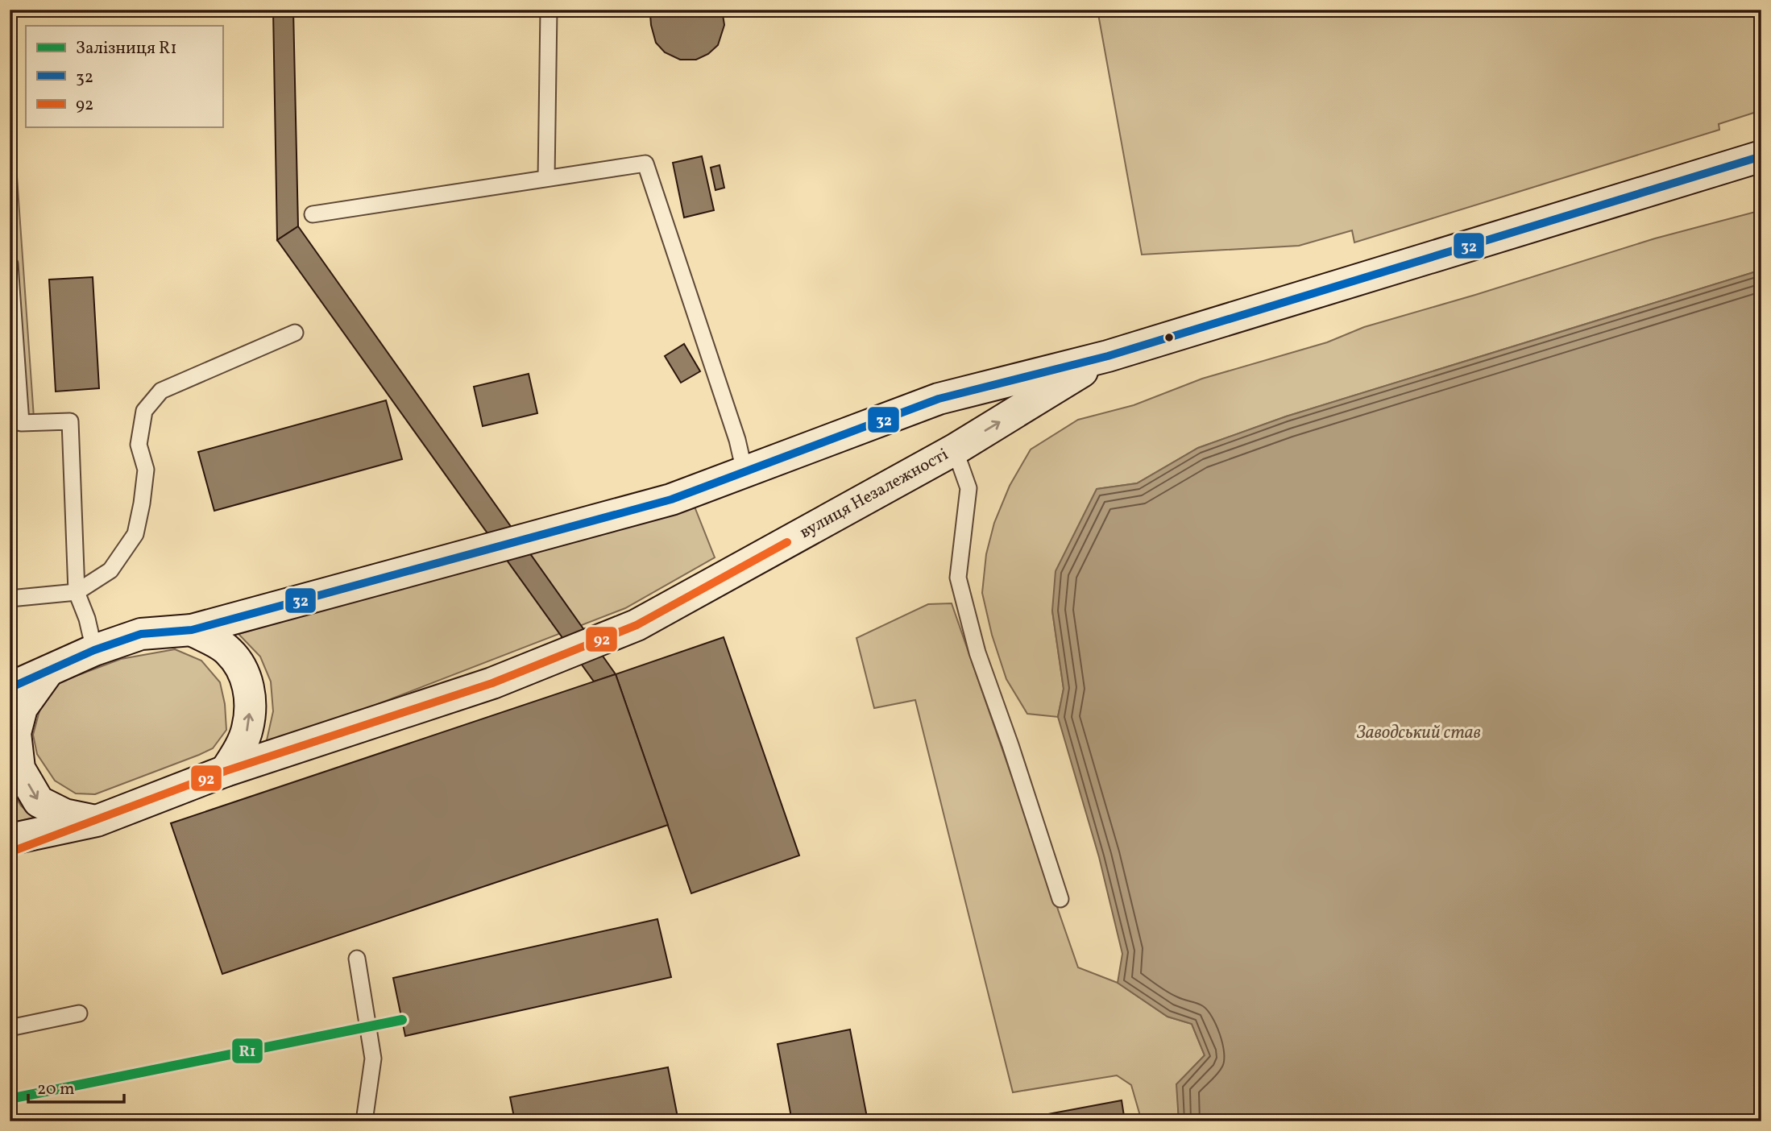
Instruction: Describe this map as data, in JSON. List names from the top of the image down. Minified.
{"streets":{"main road":["вулиця Незалежності"]},"water":["Заводський став"],"lines":["transit line 32","transit line 92","rail line R1"],"legend":["Залізниця R1","32","92"],"scale_bar":"20 m"}
